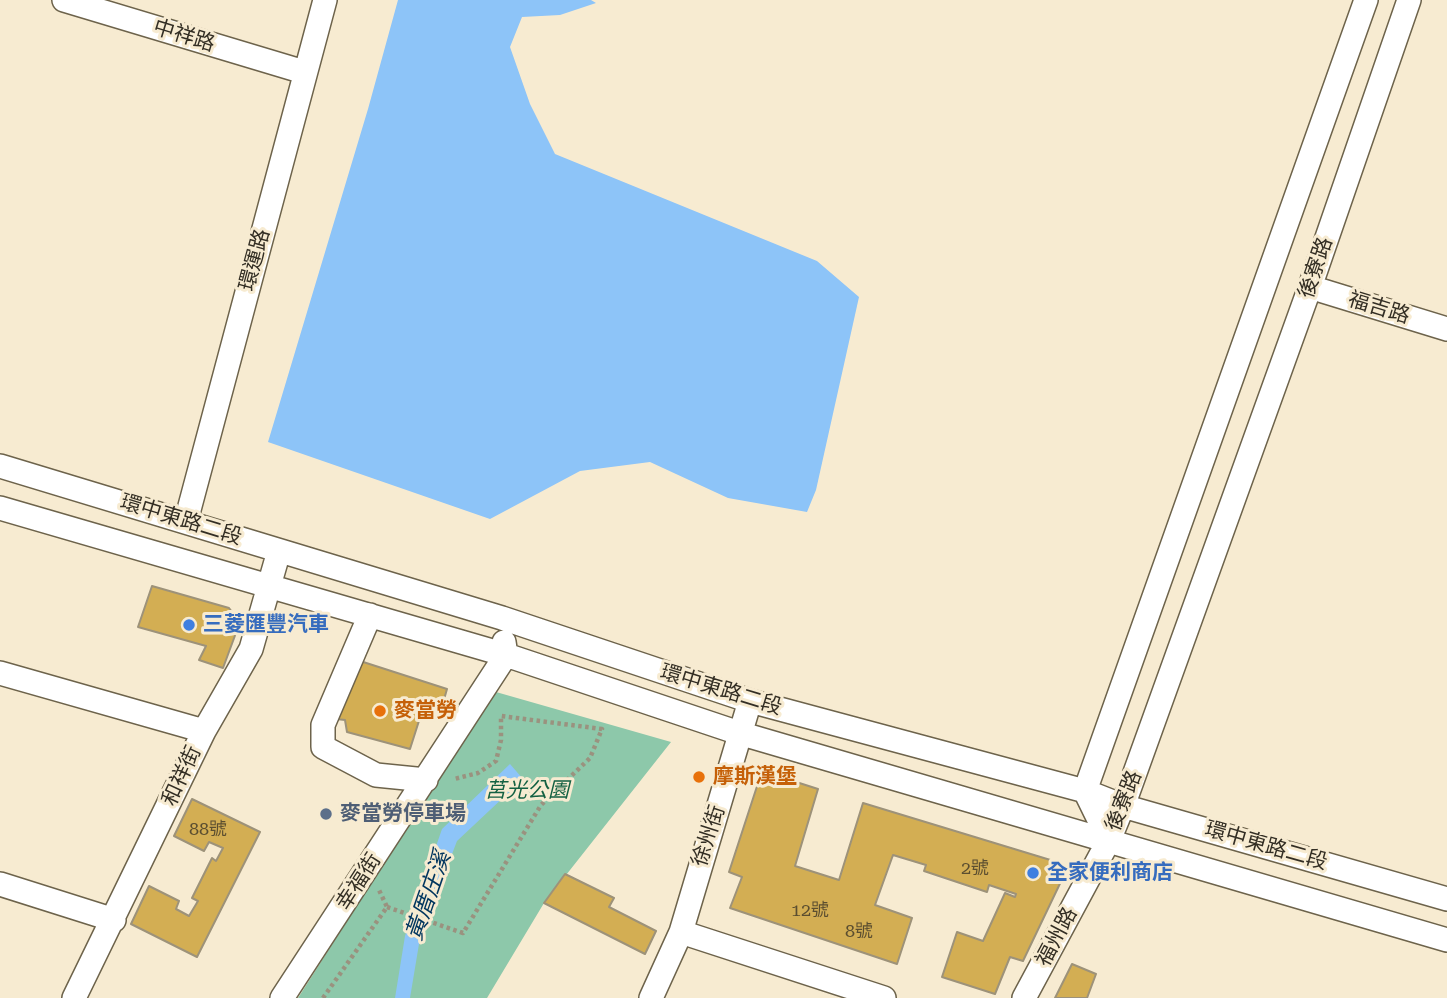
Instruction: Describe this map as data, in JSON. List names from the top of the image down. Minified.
{"streets":{"street":["中祥路","環運路","後寮路","福吉路","環中東路二段","和祥街","徐州街","幸福街","福州路"]},"crossings":[["中祥路","環運路"],["環運路","環中東路二段"],["後寮路","福吉路"],["後寮路","環中東路二段"],["後寮路","福州路"],["環中東路二段","和祥街"],["環中東路二段","徐州街"],["環中東路二段","幸福街"],["環中東路二段","福州路"]],"water":["黃厝庄溪"],"parks":["莒光公園"],"places":["三菱匯豐汽車","麥當勞","摩斯漢堡","麥當勞停車場","全家便利商店"],"house_numbers":["88號","2號","12號","8號"]}
